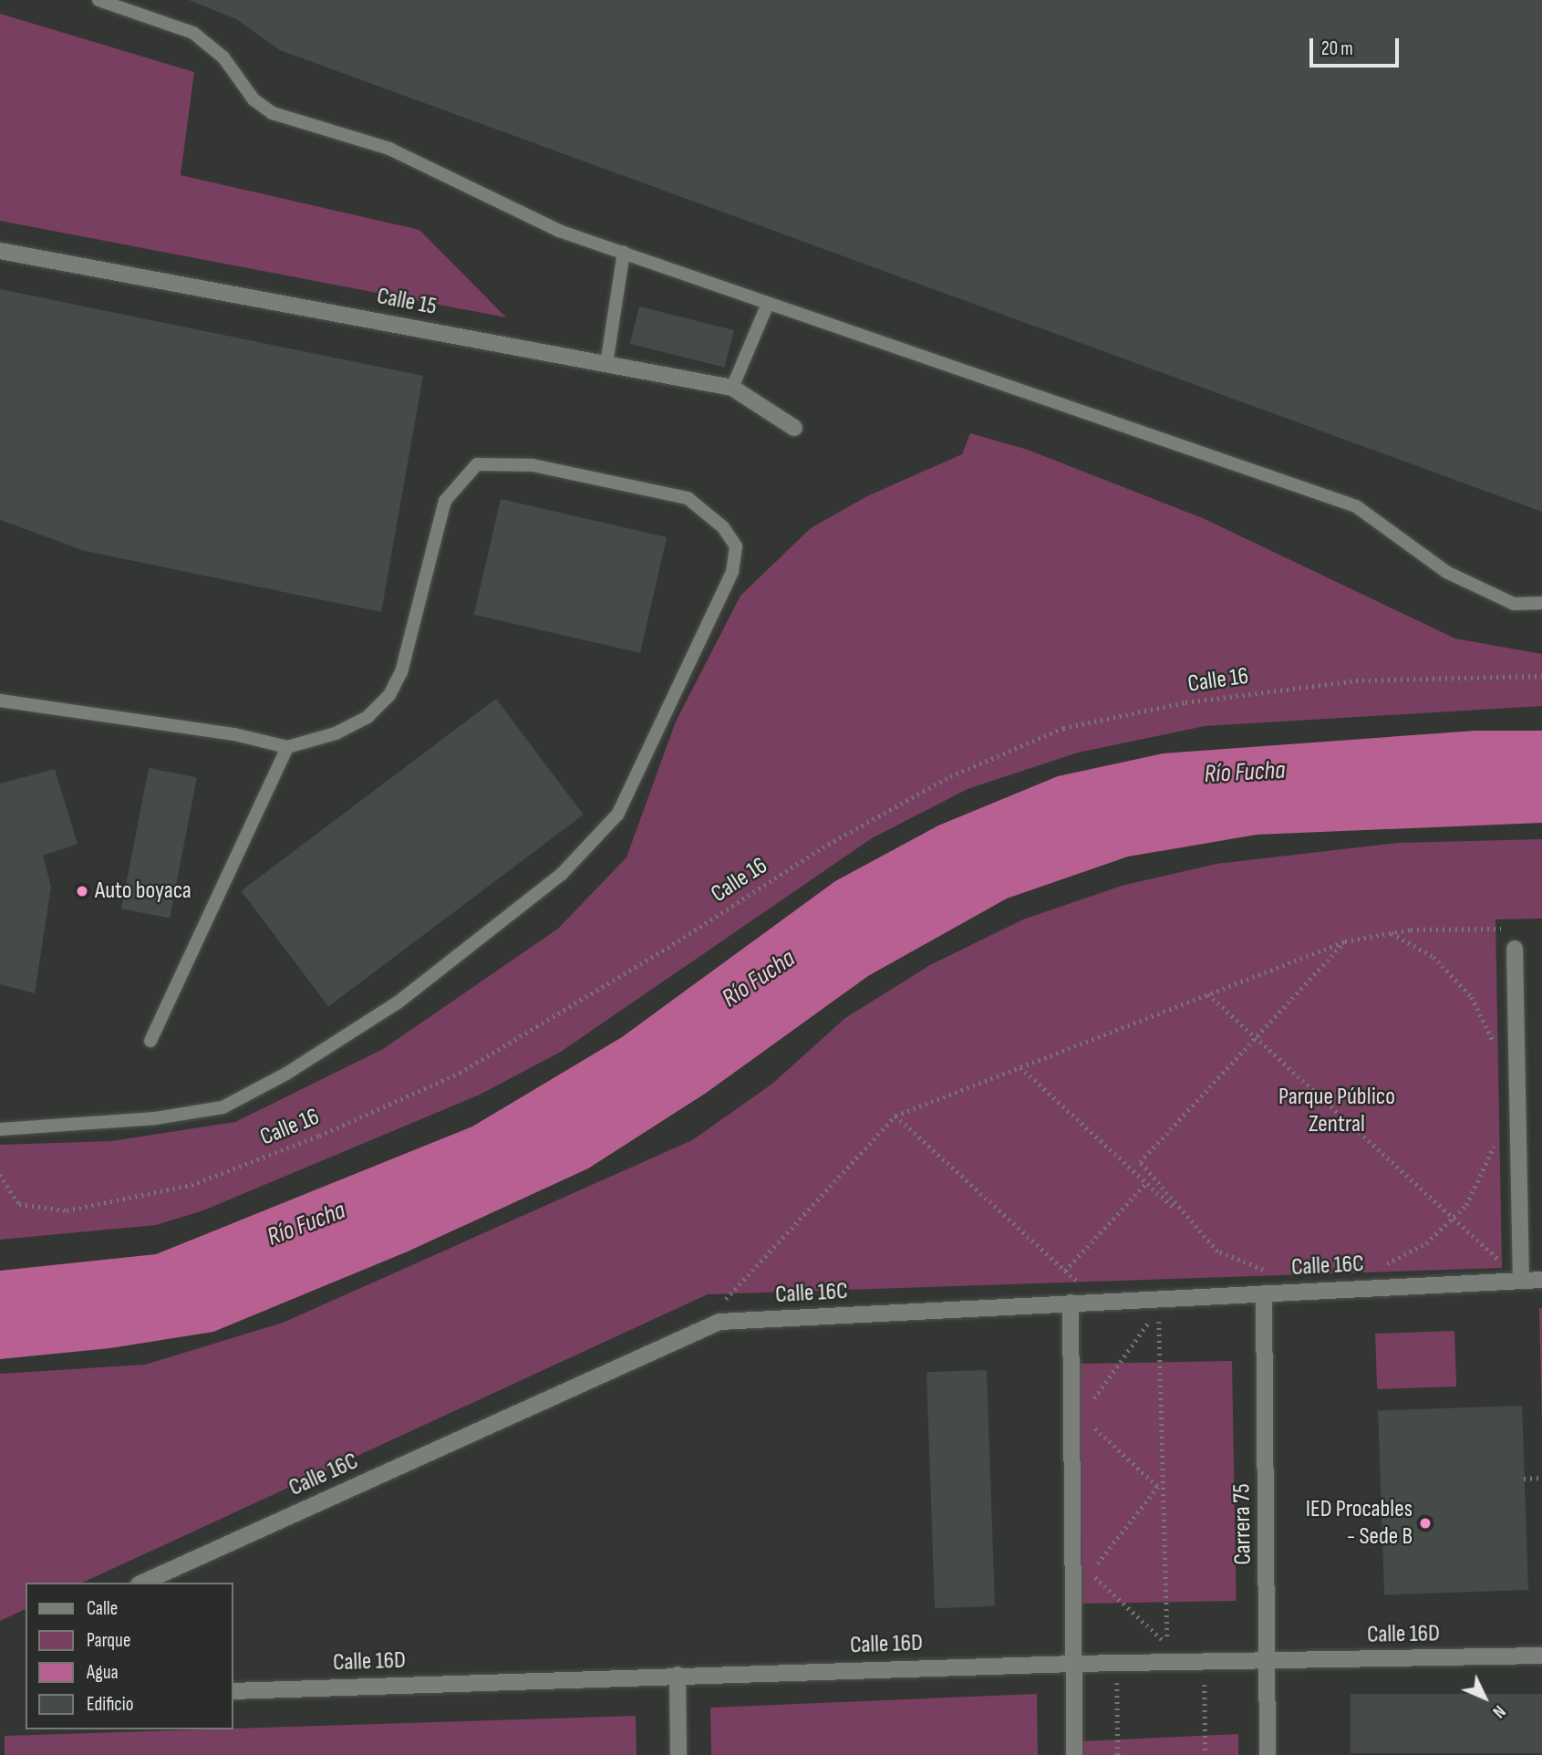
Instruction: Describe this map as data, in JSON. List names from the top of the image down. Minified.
{"streets":{"street":["Calle 15","Calle 16C","Carrera 75","Calle 16D"],"path":["Calle 16"]},"crossings":[["Calle 16C","Carrera 75"],["Carrera 75","Calle 16D"]],"water":["Río Fucha"],"parks":["Parque Público Zentral"],"places":["Auto boyaca","IED Procables - Sede B"],"legend":["Calle","Parque","Agua","Edificio"],"scale_bar":"20 m","north":"bottom right"}
